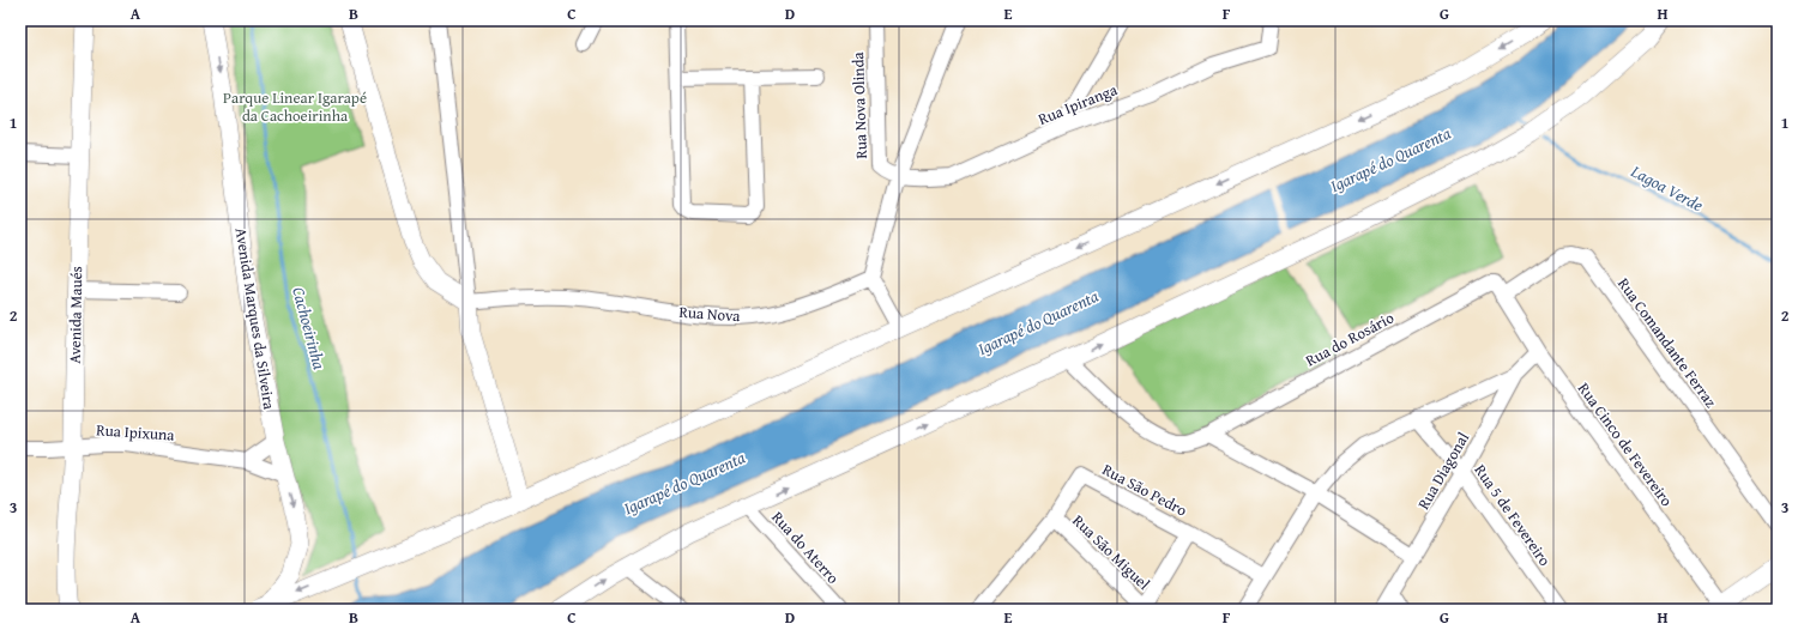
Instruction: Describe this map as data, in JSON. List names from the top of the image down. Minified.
{"streets":{"street":["Rua Ipiranga","Rua Nova Olinda","Rua Nova","Avenida Maués","Avenida Marques da Silveira","Rua do Rosário","Rua Comandante Ferraz","Rua Ipixuna","Rua Cinco de Fevereiro","Rua Diagonal","Rua São Pedro","Rua 5 de Fevereiro","Rua do Aterro","Rua São Miguel"]},"crossings":[["Rua Ipiranga","Rua Nova Olinda"],["Avenida Maués","Rua Ipixuna"],["Avenida Marques da Silveira","Rua Ipixuna"],["Rua do Rosário","Rua Comandante Ferraz"],["Rua do Rosário","Rua Cinco de Fevereiro"],["Rua Comandante Ferraz","Rua Cinco de Fevereiro"],["Rua Cinco de Fevereiro","Rua Diagonal"],["Rua Diagonal","Rua 5 de Fevereiro"],["Rua São Pedro","Rua São Miguel"]],"water":["Igarapé do Quarenta","Lagoa Verde","Cachoeirinha"],"parks":["Parque Linear Igarapé da Cachoeirinha"],"grid":{"columns":["A","B","C","D","E","F","G","H"],"rows":["1","2","3"]}}
